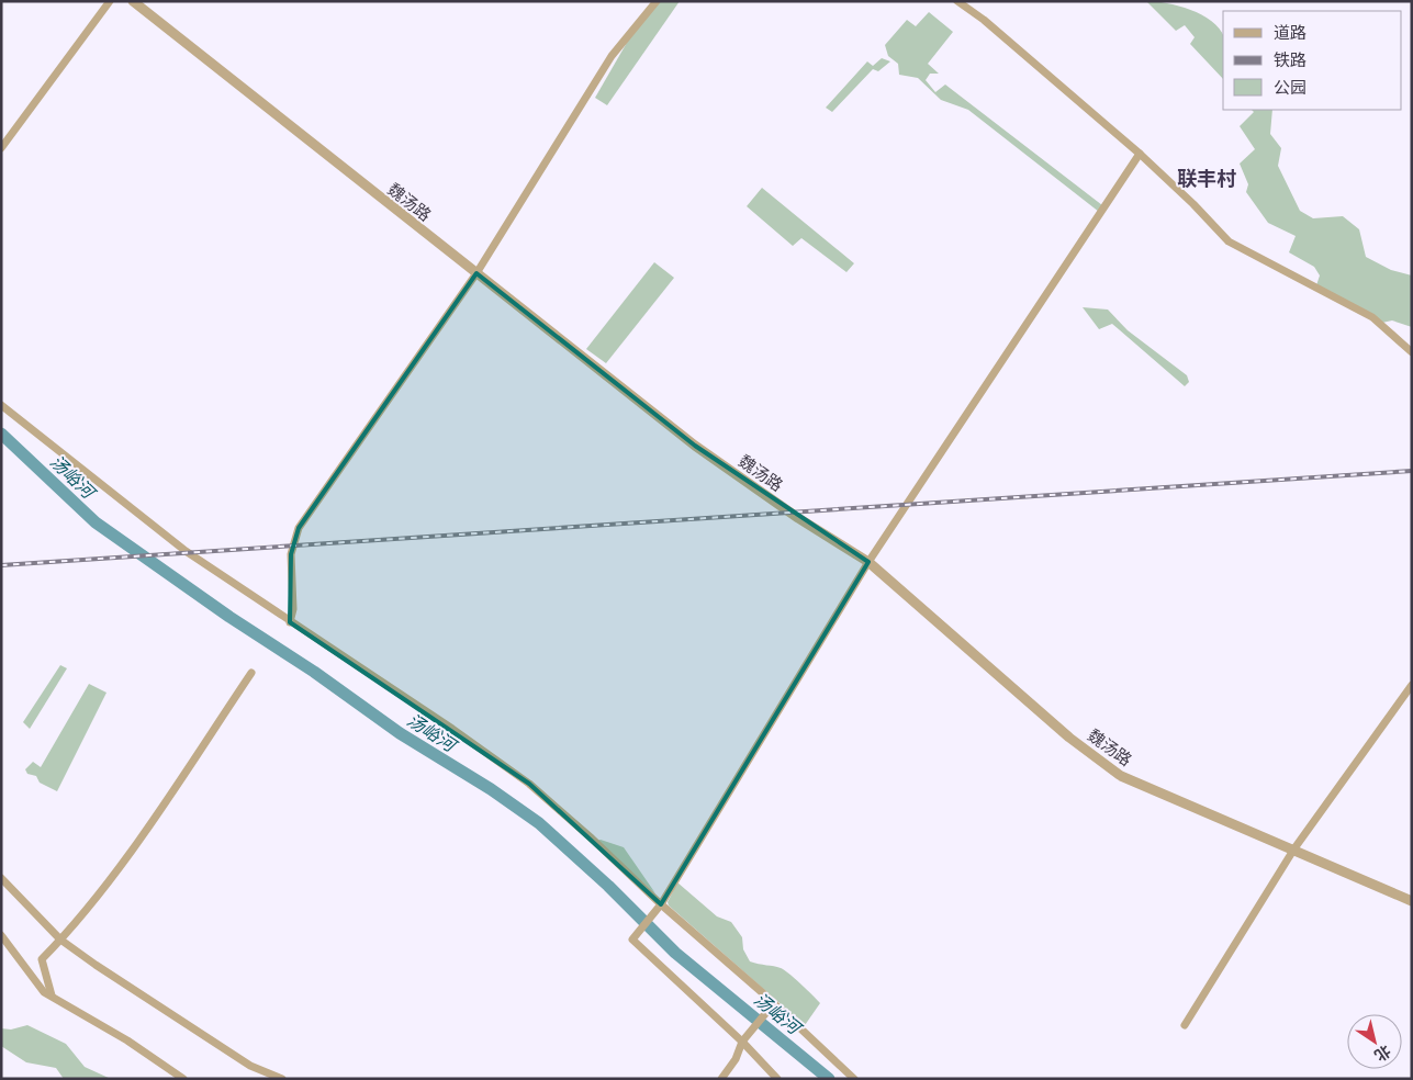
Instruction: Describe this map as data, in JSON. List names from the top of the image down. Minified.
{"streets":{"street":["魏汤路"]},"districts":["联丰村"],"water":["汤峪河"],"legend":["道路","铁路","公园"],"north":"bottom right"}
